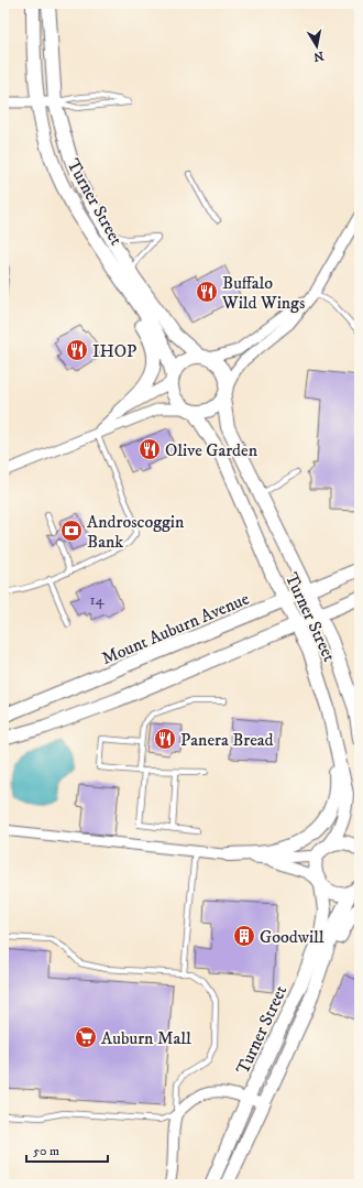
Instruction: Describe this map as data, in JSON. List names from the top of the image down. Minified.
{"streets":{"main road":["Turner Street","Mount Auburn Avenue"]},"crossings":[["Turner Street","Mount Auburn Avenue"]],"places":{"restaurant":["Buffalo Wild Wings","IHOP","Olive Garden","Panera Bread"],"bank":["Androscoggin Bank"],"building":["Goodwill"],"supermarket":["Auburn Mall"]},"house_numbers":["14"],"scale_bar":"50 m","north":"bottom"}
